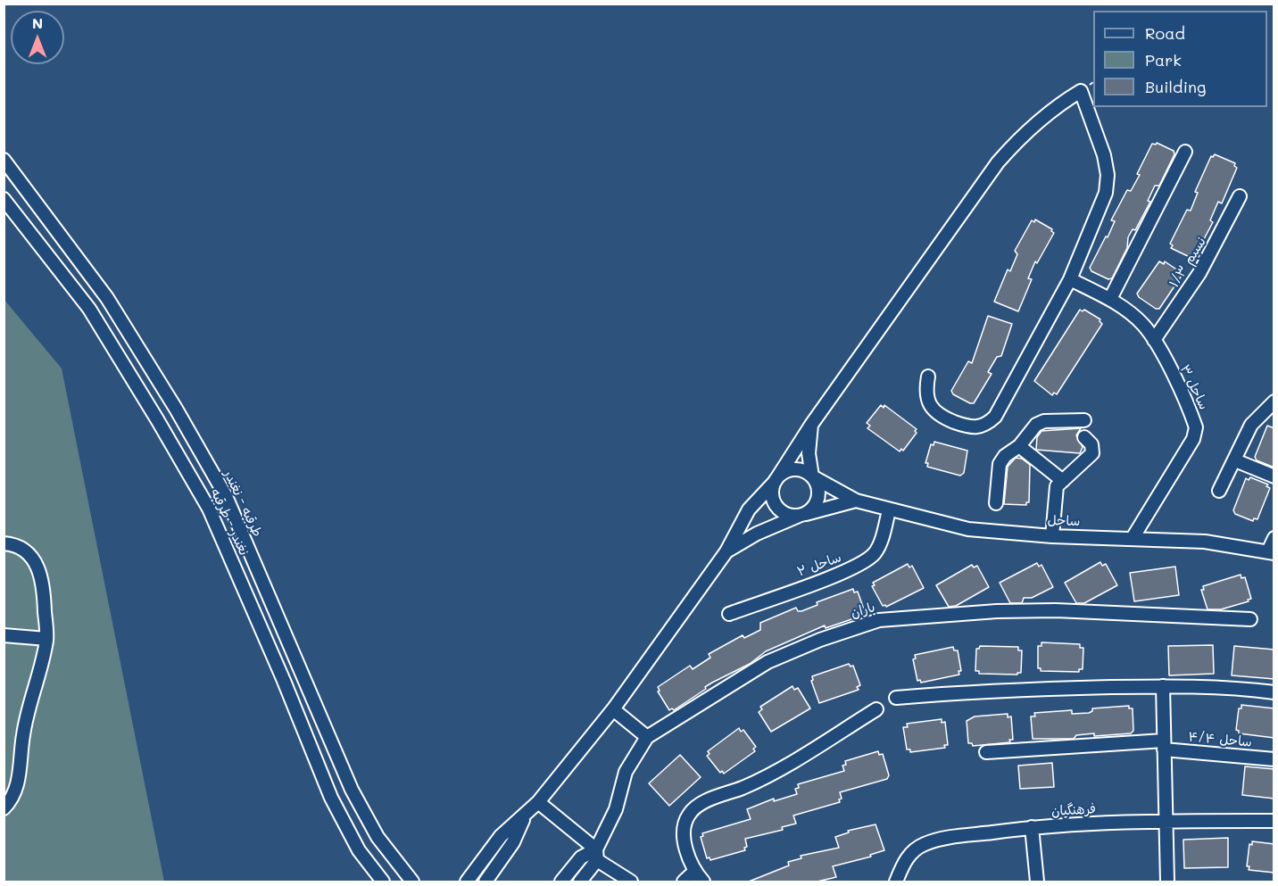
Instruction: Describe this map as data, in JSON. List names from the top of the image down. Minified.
{"streets":{"street":["نسیم ۱/۳","ساحل ۳","طرقبه - نغندر","ساحل","نغندر - طرقبه","ساحل ۲","باران","ساحل ۴/۴","فرهنگیان"]},"crossings":[["نسیم ۱/۳","ساحل ۳"],["ساحل ۳","ساحل"],["ساحل","ساحل ۲"]],"legend":["Road","Park","Building"],"north":"top"}
